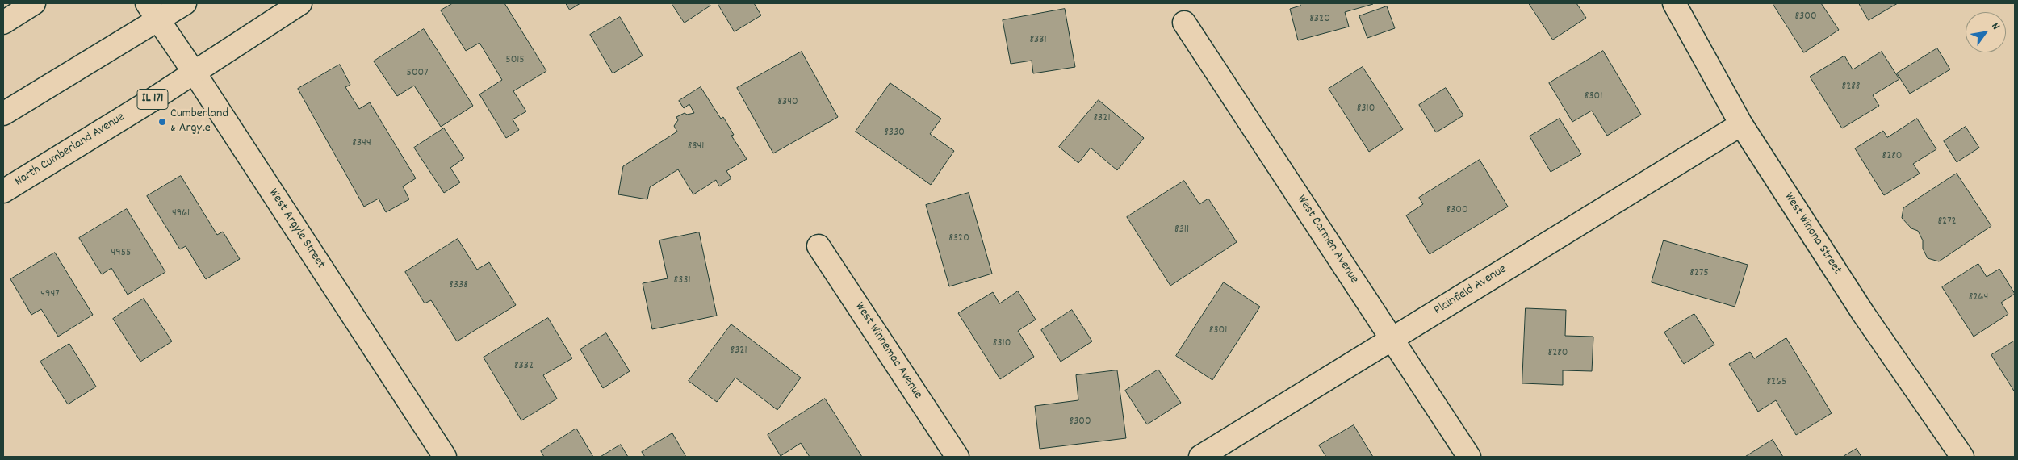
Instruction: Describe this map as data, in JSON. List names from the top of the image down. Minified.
{"streets":{"street":["IL 171","North Cumberland Avenue","West Argyle Street","West Winona Street","West Carmen Avenue","Plainfield Avenue","West Winnemac Avenue"]},"crossings":[["North Cumberland Avenue","West Argyle Street"],["West Winona Street","Plainfield Avenue"],["West Carmen Avenue","Plainfield Avenue"]],"places":["Cumberland & Argyle"],"house_numbers":["8300","8320","8331","5015","5007","8288","8301","8340","8310","8321","8330","8344","8341","8280","8300","4961","8272","8311","8320","4955","8275","8331","8338","4947","8264","8301","8310","8321","8280","8332","8265","8300"],"north":"top right"}
